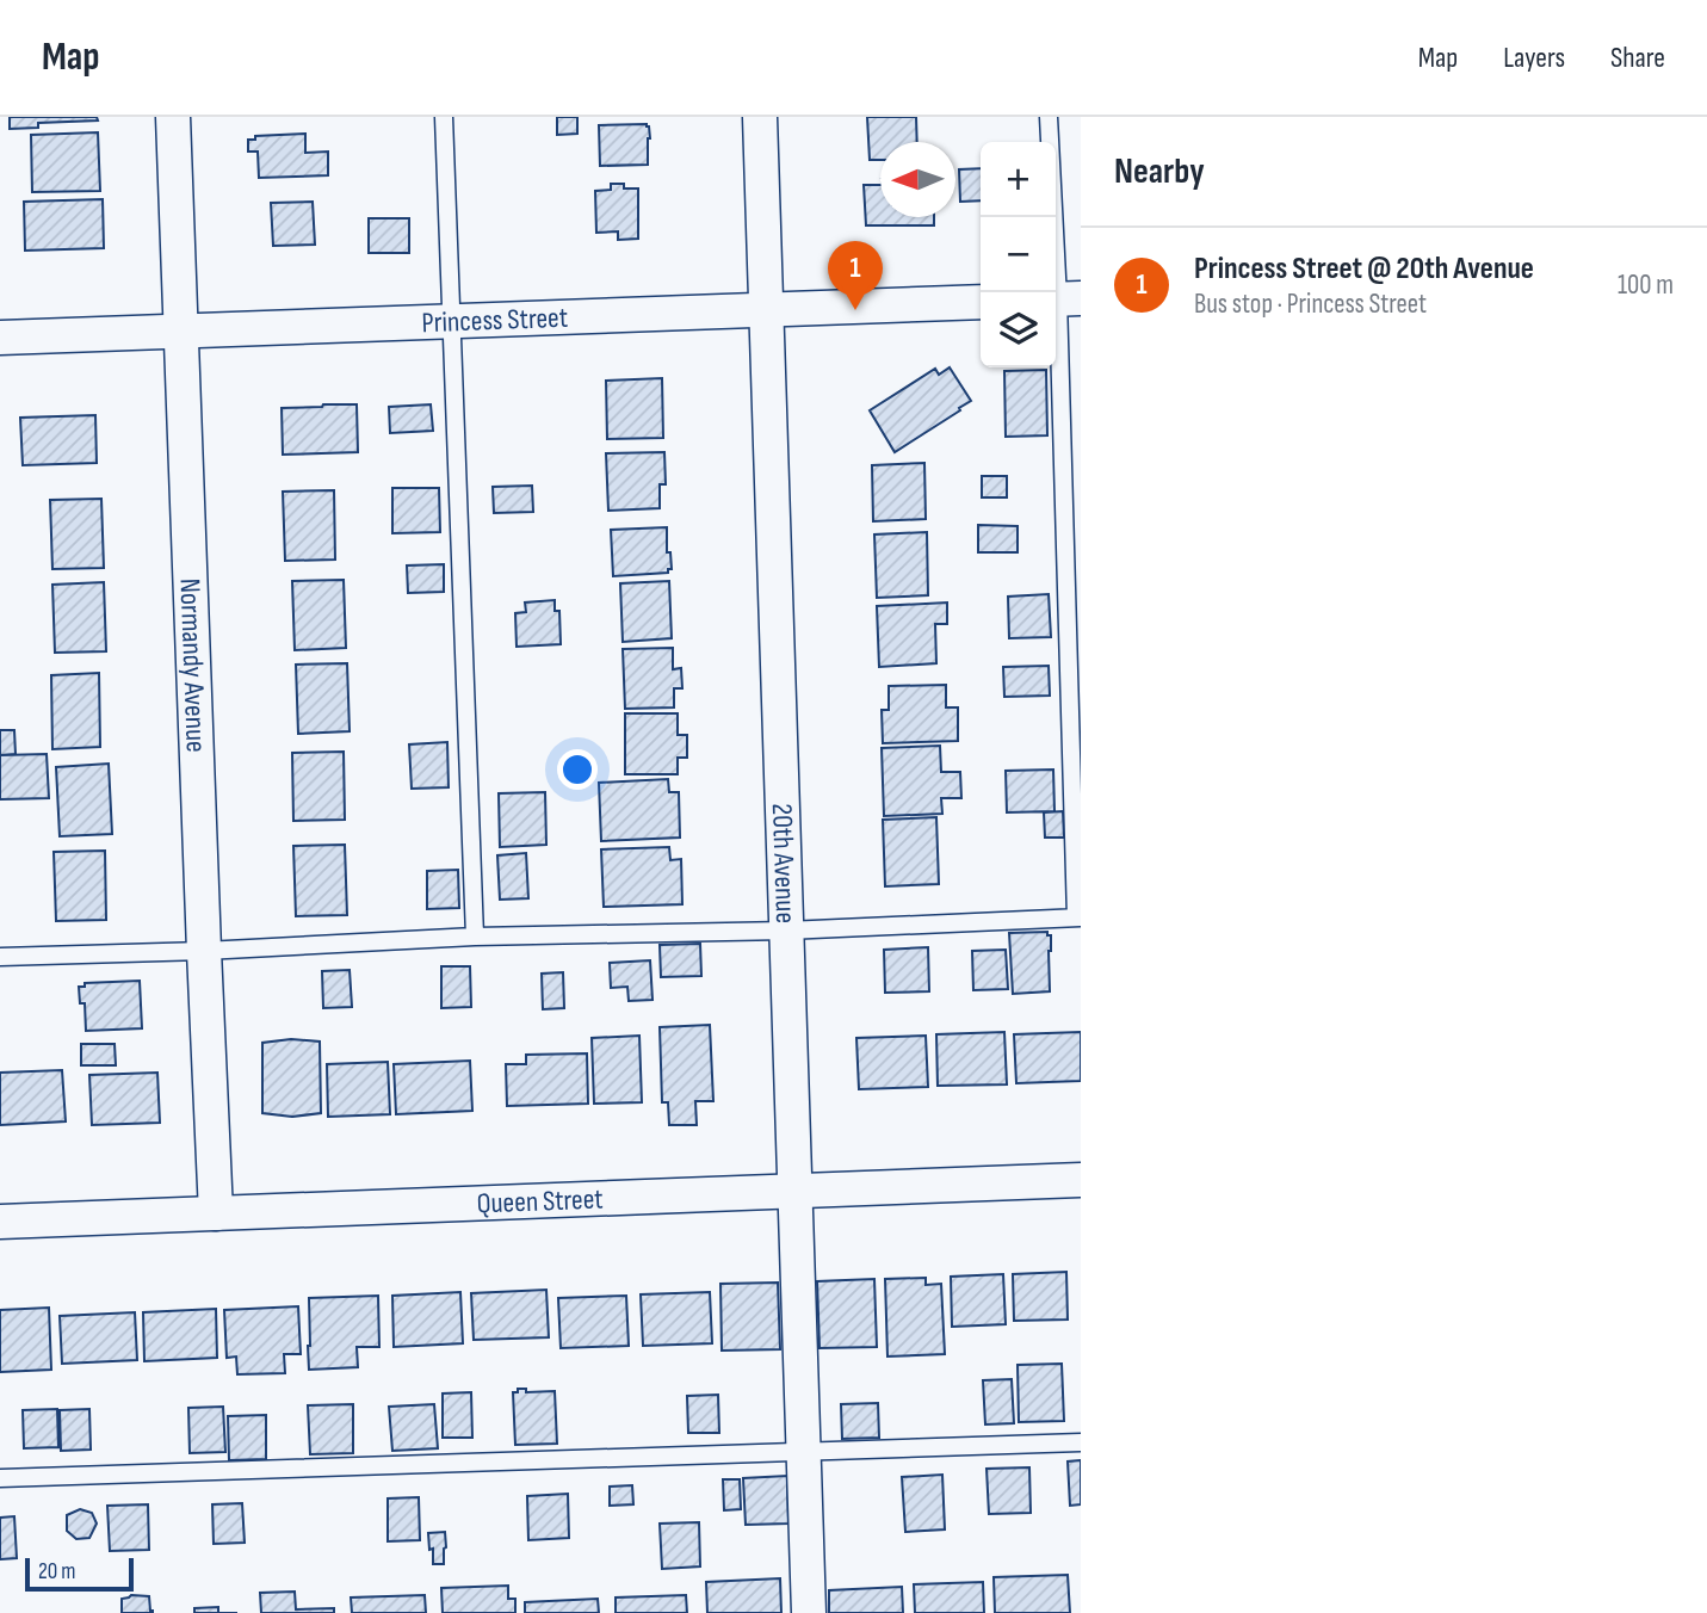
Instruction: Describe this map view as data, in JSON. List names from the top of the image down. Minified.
{"streets":{"street":["Princess Street","Normandy Avenue","20th Avenue","Queen Street"]},"crossings":[["Princess Street","Normandy Avenue"],["Princess Street","20th Avenue"],["Normandy Avenue","Queen Street"],["20th Avenue","Queen Street"]],"scale_bar":"20 m","north":"left","page":{"header":"Map","nav":["Map","Layers","Share"],"heading":"Nearby","map_buttons":["+","−"],"list":[{"mark":"1","name":"Princess Street @ 20th Avenue","note":"Bus stop · Princess Street","value":"100 m"}],"pins":"1","scale":"20 m"}}
